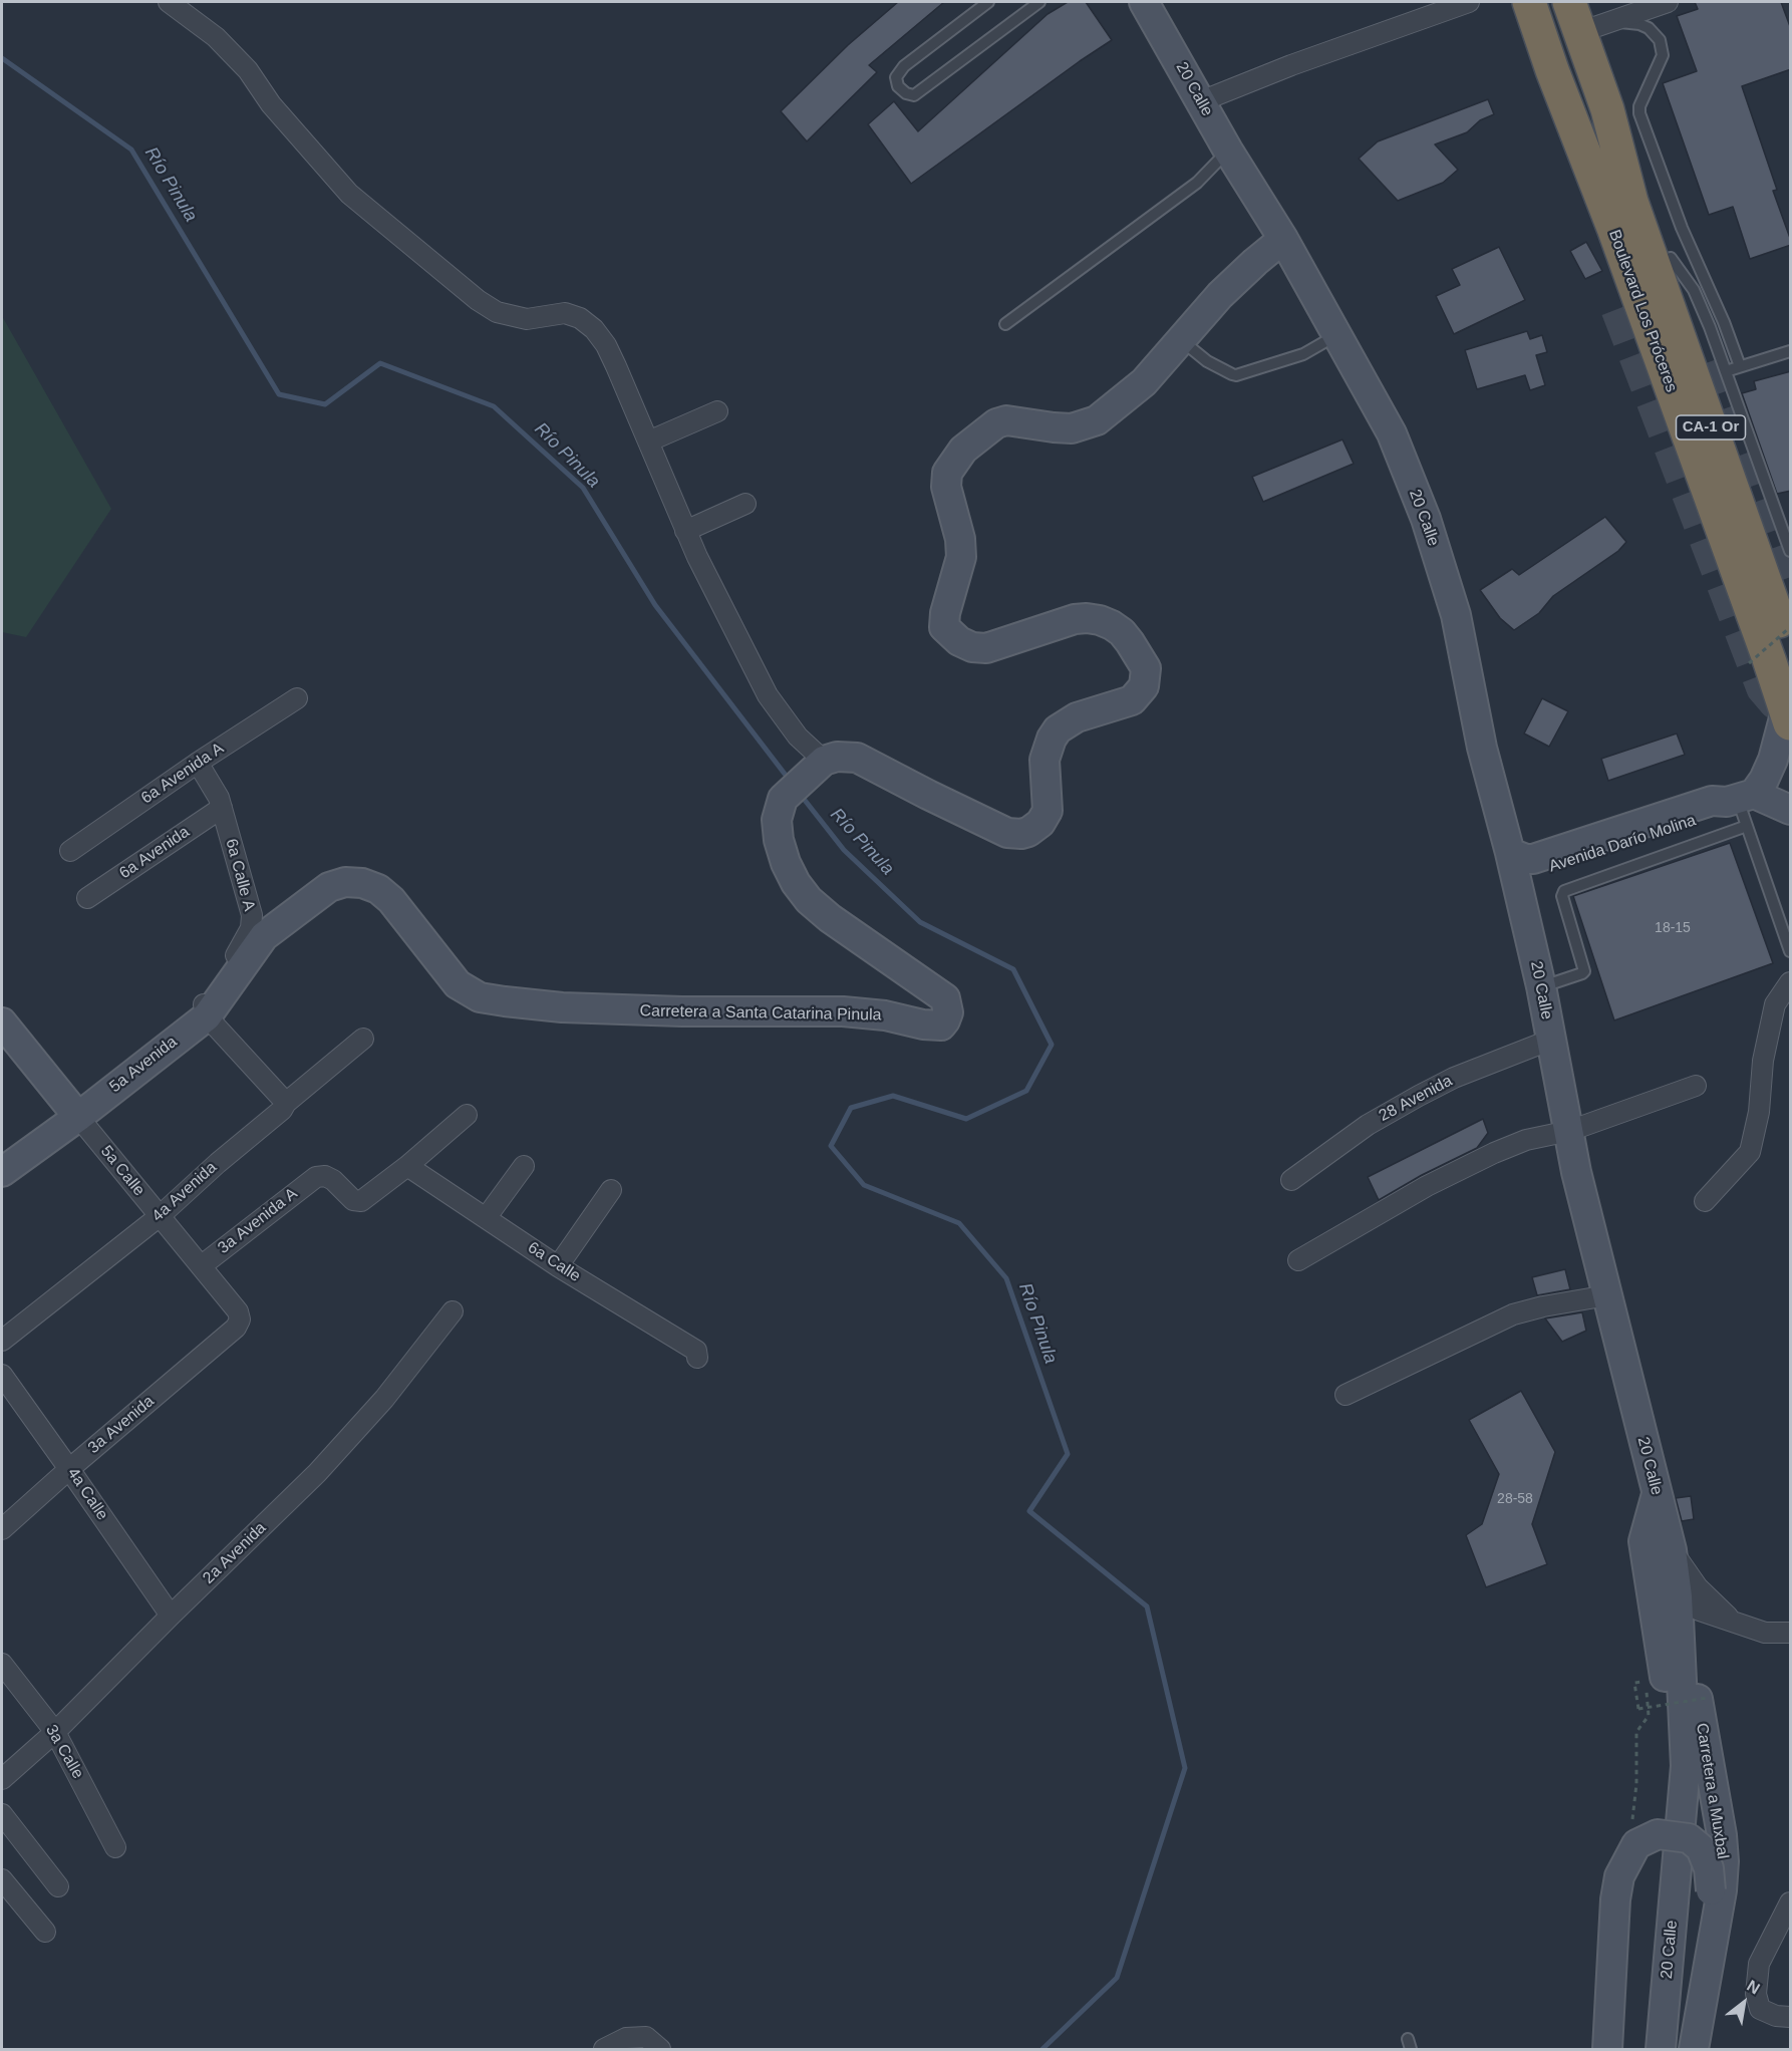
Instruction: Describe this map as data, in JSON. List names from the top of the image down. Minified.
{"streets":{"highway":["Boulevard Los Próceres","CA-1 Or"],"main road":["20 Calle","Avenida Darío Molina","Carretera a Santa Catarina Pinula","5a Avenida","5a Calle","Carretera a Muxbal"],"street":["6a Avenida A","6a Avenida","6a Calle A","28 Avenida","4a Avenida","3a Avenida A","6a Calle","3a Avenida","4a Calle","2a Avenida","3a Calle"]},"crossings":[["20 Calle","Avenida Darío Molina"],["20 Calle","28 Avenida"],["20 Calle","Carretera a Muxbal"],["Boulevard Los Próceres","Avenida Darío Molina"],["6a Avenida A","6a Calle A"],["6a Avenida","6a Calle A"],["6a Calle A","5a Avenida"],["Carretera a Santa Catarina Pinula","5a Avenida"],["5a Avenida","5a Calle"],["5a Calle","4a Avenida"],["5a Calle","3a Avenida A"],["5a Calle","3a Avenida"],["3a Avenida A","6a Calle"],["3a Avenida","4a Calle"],["4a Calle","2a Avenida"],["2a Avenida","3a Calle"]],"water":["Río Pinula"],"house_numbers":["18-15","28-58"],"north":"top right"}
